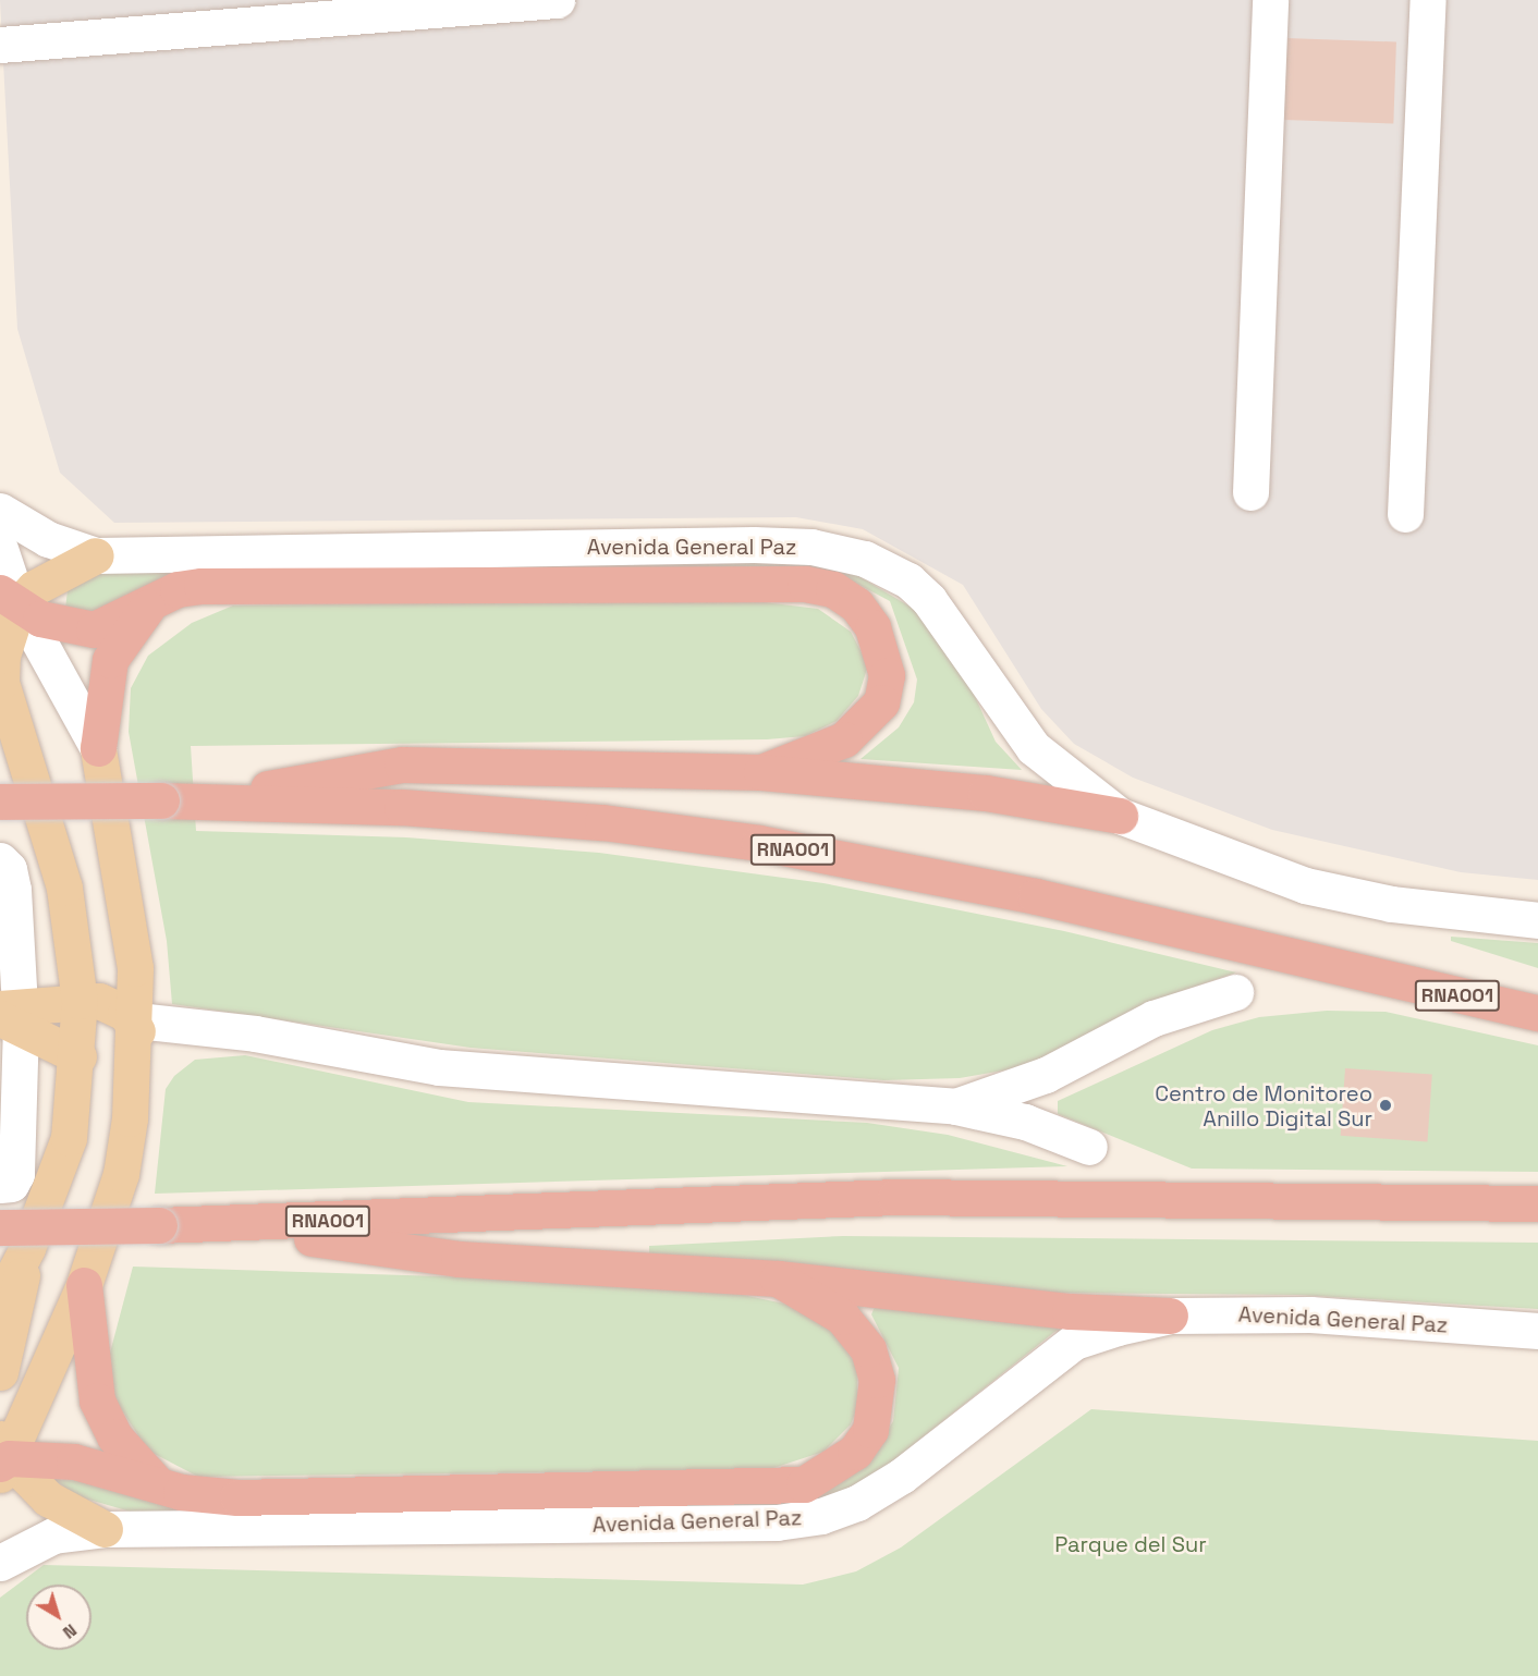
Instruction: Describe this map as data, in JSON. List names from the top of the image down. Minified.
{"streets":{"highway":["RNA001"],"street":["Avenida General Paz"]},"parks":["Parque del Sur"],"places":["Centro de Monitoreo Anillo Digital Sur"],"north":"bottom right"}
